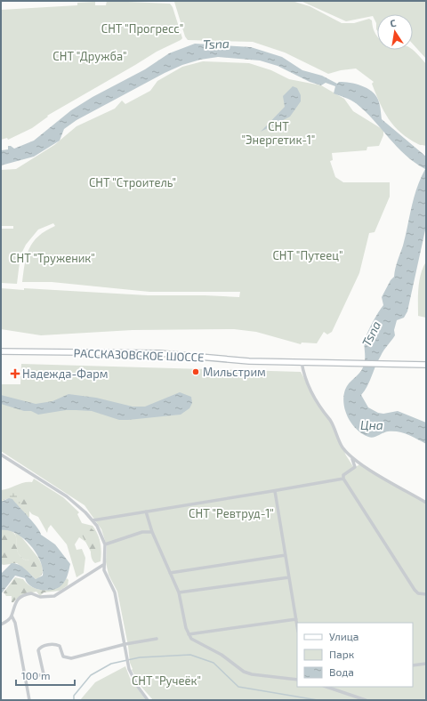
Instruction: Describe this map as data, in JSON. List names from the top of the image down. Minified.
{"streets":{"main road":["РАССКАЗОВСКОЕ ШОССЕ"]},"water":["Tsna","Цна"],"parks":["СНТ \"Прогресс\"","СНТ \"Дружба\"","СНТ \"Энергетик-1\"","СНТ \"Строитель\"","СНТ \"Путеец\"","СНТ \"Труженик\"","СНТ \"Ревтруд-1\"","СНТ \"Ручеёк\""],"places":{"other":["Мильстрим"],"health":["Надежда-Фарм"]},"legend":["Улица","Парк","Вода"],"scale_bar":"100 m","north":"top"}
